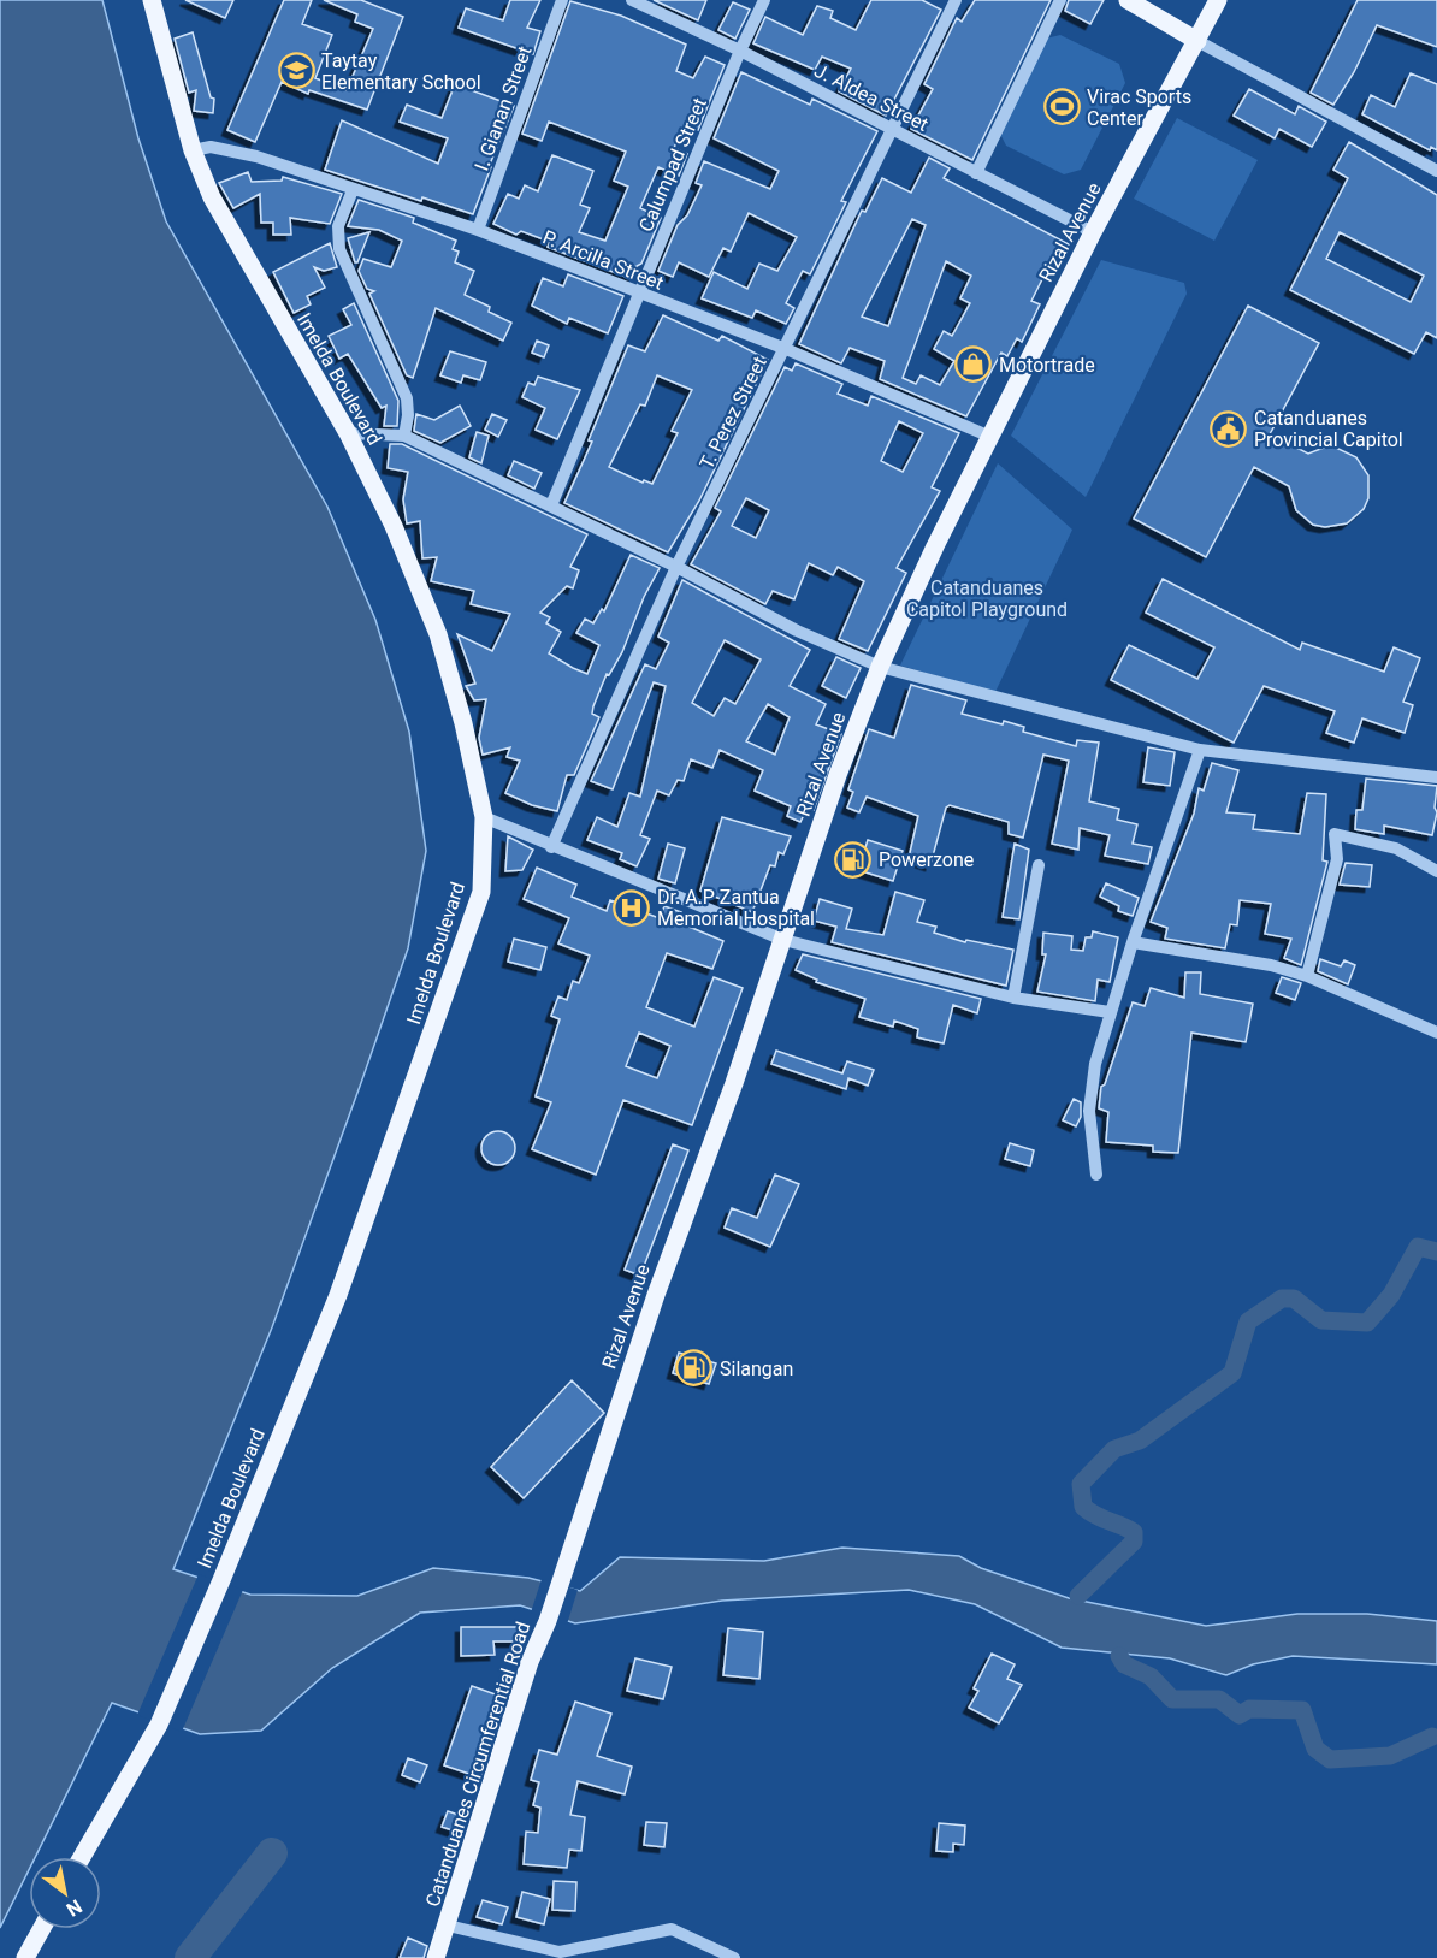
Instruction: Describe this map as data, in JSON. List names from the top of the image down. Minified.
{"streets":{"main road":["Rizal Avenue","Imelda Boulevard","Catanduanes Circumferential Road"],"street":["J. Aldea Street","I. Gianan Street","Calumpad Street","P. Arcilla Street","T. Perez Street"]},"crossings":[["J. Aldea Street","Calumpad Street"],["J. Aldea Street","Rizal Avenue"],["J. Aldea Street","T. Perez Street"],["I. Gianan Street","P. Arcilla Street"],["Calumpad Street","P. Arcilla Street"],["Rizal Avenue","P. Arcilla Street"],["Rizal Avenue","Catanduanes Circumferential Road"],["P. Arcilla Street","Imelda Boulevard"],["P. Arcilla Street","T. Perez Street"]],"parks":["Catanduanes Capitol Playground"],"places":{"school or university":["Taytay Elementary School"],"sports":["Virac Sports Center"],"shop":["Motortrade"],"public building":["Catanduanes Provincial Capitol"],"fuel station":["Powerzone","Silangan"],"hospital":["Dr. A.P Zantua Memorial Hospital"]},"north":"bottom right"}
